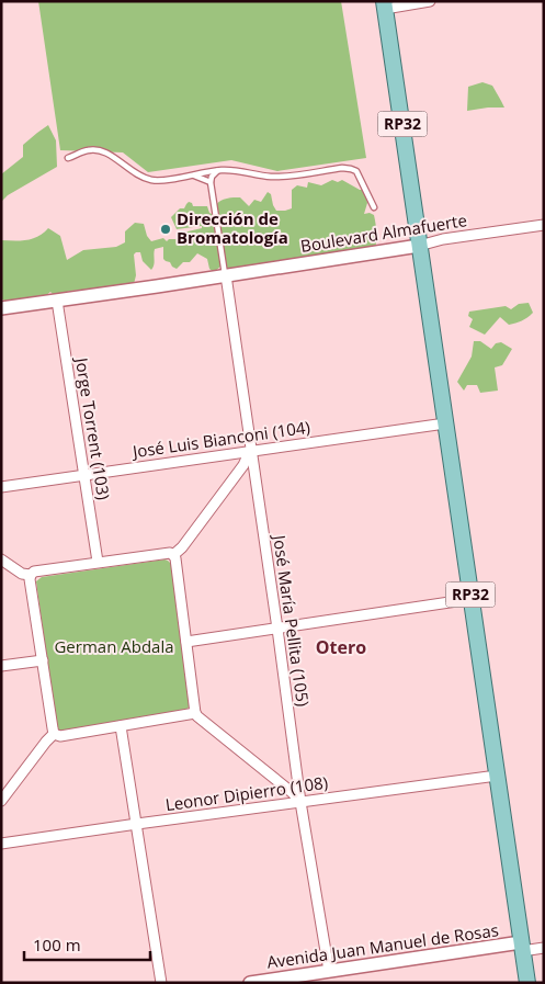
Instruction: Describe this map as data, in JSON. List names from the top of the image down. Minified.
{"streets":{"main road":["RP32","Boulevard Almafuerte","Avenida Juan Manuel de Rosas"],"street":["Jorge Torrent (103)","José Luis Bianconi (104)","José María Pellita (105)","Leonor Dipierro (108)"]},"crossings":[["RP32","Boulevard Almafuerte"],["RP32","José Luis Bianconi (104)"],["RP32","Leonor Dipierro (108)"],["RP32","Avenida Juan Manuel de Rosas"],["Boulevard Almafuerte","Jorge Torrent (103)"],["Boulevard Almafuerte","José María Pellita (105)"],["Jorge Torrent (103)","José Luis Bianconi (104)"],["José Luis Bianconi (104)","José María Pellita (105)"],["José María Pellita (105)","Leonor Dipierro (108)"],["José María Pellita (105)","Avenida Juan Manuel de Rosas"]],"districts":["Otero"],"parks":["German Abdala"],"places":["Dirección de Bromatología"],"scale_bar":"100 m"}
